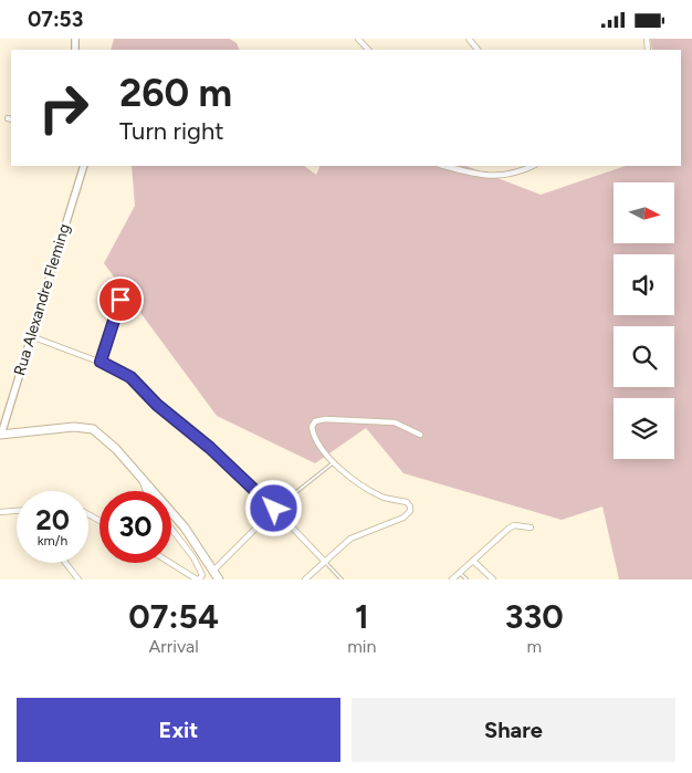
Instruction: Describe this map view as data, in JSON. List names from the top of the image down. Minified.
{"streets":{"street":["Rua Alexandre Fleming"]},"north":"right","page":{"status":"07:53","turn":["260 m","Turn right"],"speed":"20 km/h","limit":"30","eta":["07:54","Arrival","1","min","330","m"],"buttons":["Exit","Share"]}}
